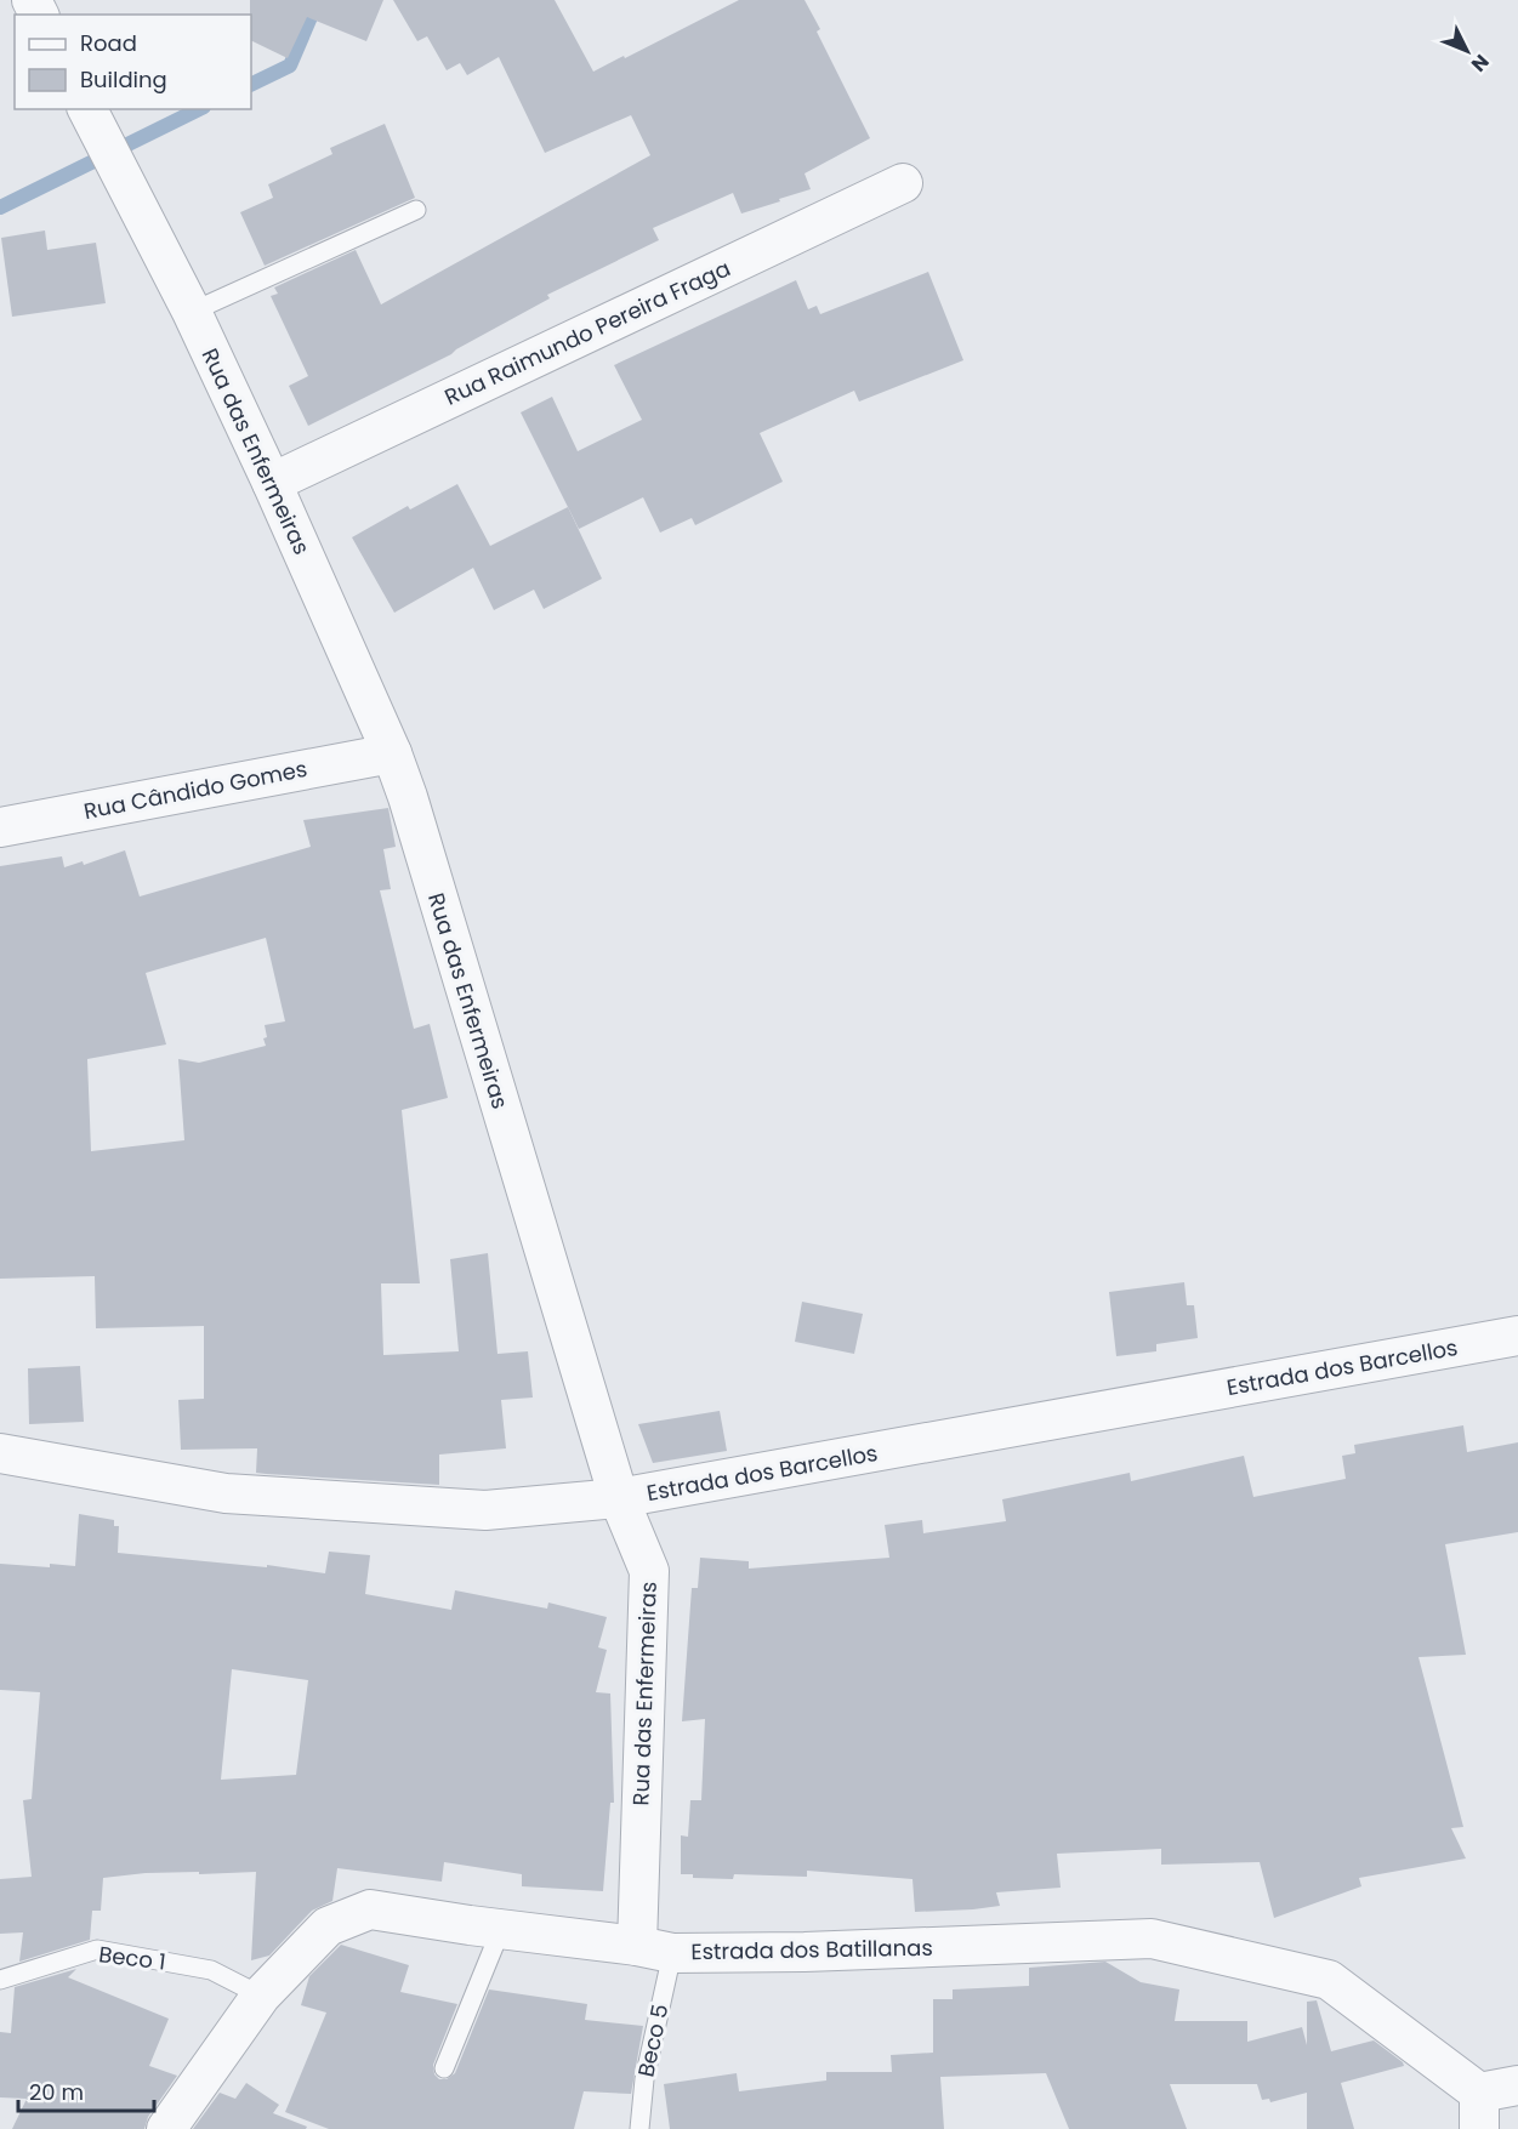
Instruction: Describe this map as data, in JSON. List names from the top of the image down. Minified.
{"streets":{"street":["Rua Raimundo Pereira Fraga","Rua das Enfermeiras","Rua Cândido Gomes","Estrada dos Barcellos","Estrada dos Batillanas"],"lane":["Beco 1","Beco 5"]},"crossings":[["Rua Raimundo Pereira Fraga","Rua das Enfermeiras"],["Rua das Enfermeiras","Rua Cândido Gomes"],["Rua das Enfermeiras","Estrada dos Barcellos"],["Rua das Enfermeiras","Estrada dos Batillanas"],["Rua das Enfermeiras","Beco 5"],["Estrada dos Batillanas","Beco 1"],["Estrada dos Batillanas","Beco 5"]],"legend":["Road","Building"],"scale_bar":"20 m","north":"bottom right"}
